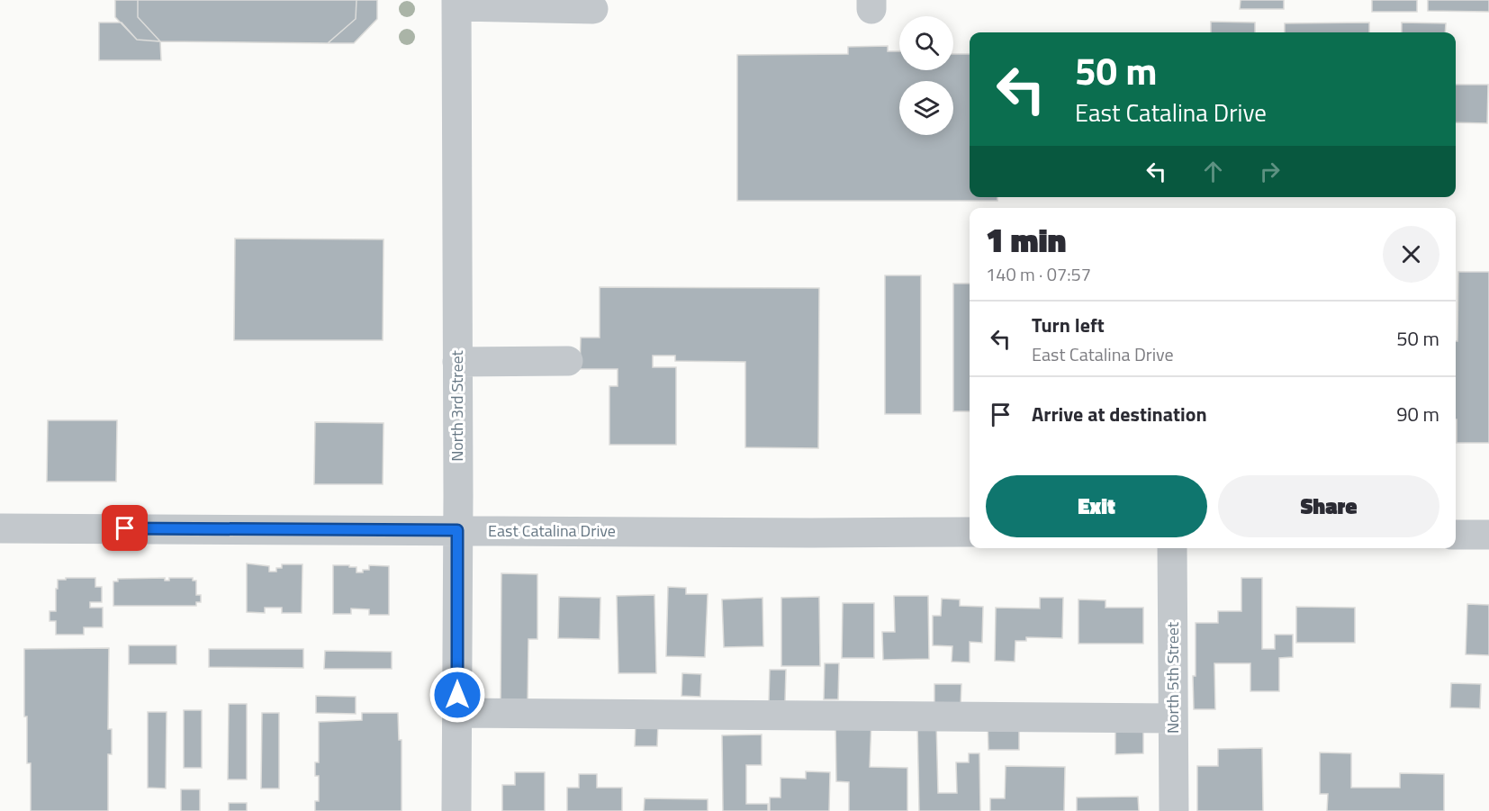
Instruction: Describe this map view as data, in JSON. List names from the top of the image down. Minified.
{"streets":{"street":["North 3rd Street","East Catalina Drive","North 5th Street"]},"crossings":[["North 3rd Street","East Catalina Drive"]],"page":{"turn":["50 m","East Catalina Drive"],"heading":["1 min","140 m · 07:57"],"list":[{"name":"Turn left","note":"East Catalina Drive","value":"50 m"},{"name":"Arrive at destination","value":"90 m"}],"buttons":["Exit","Share"]}}
